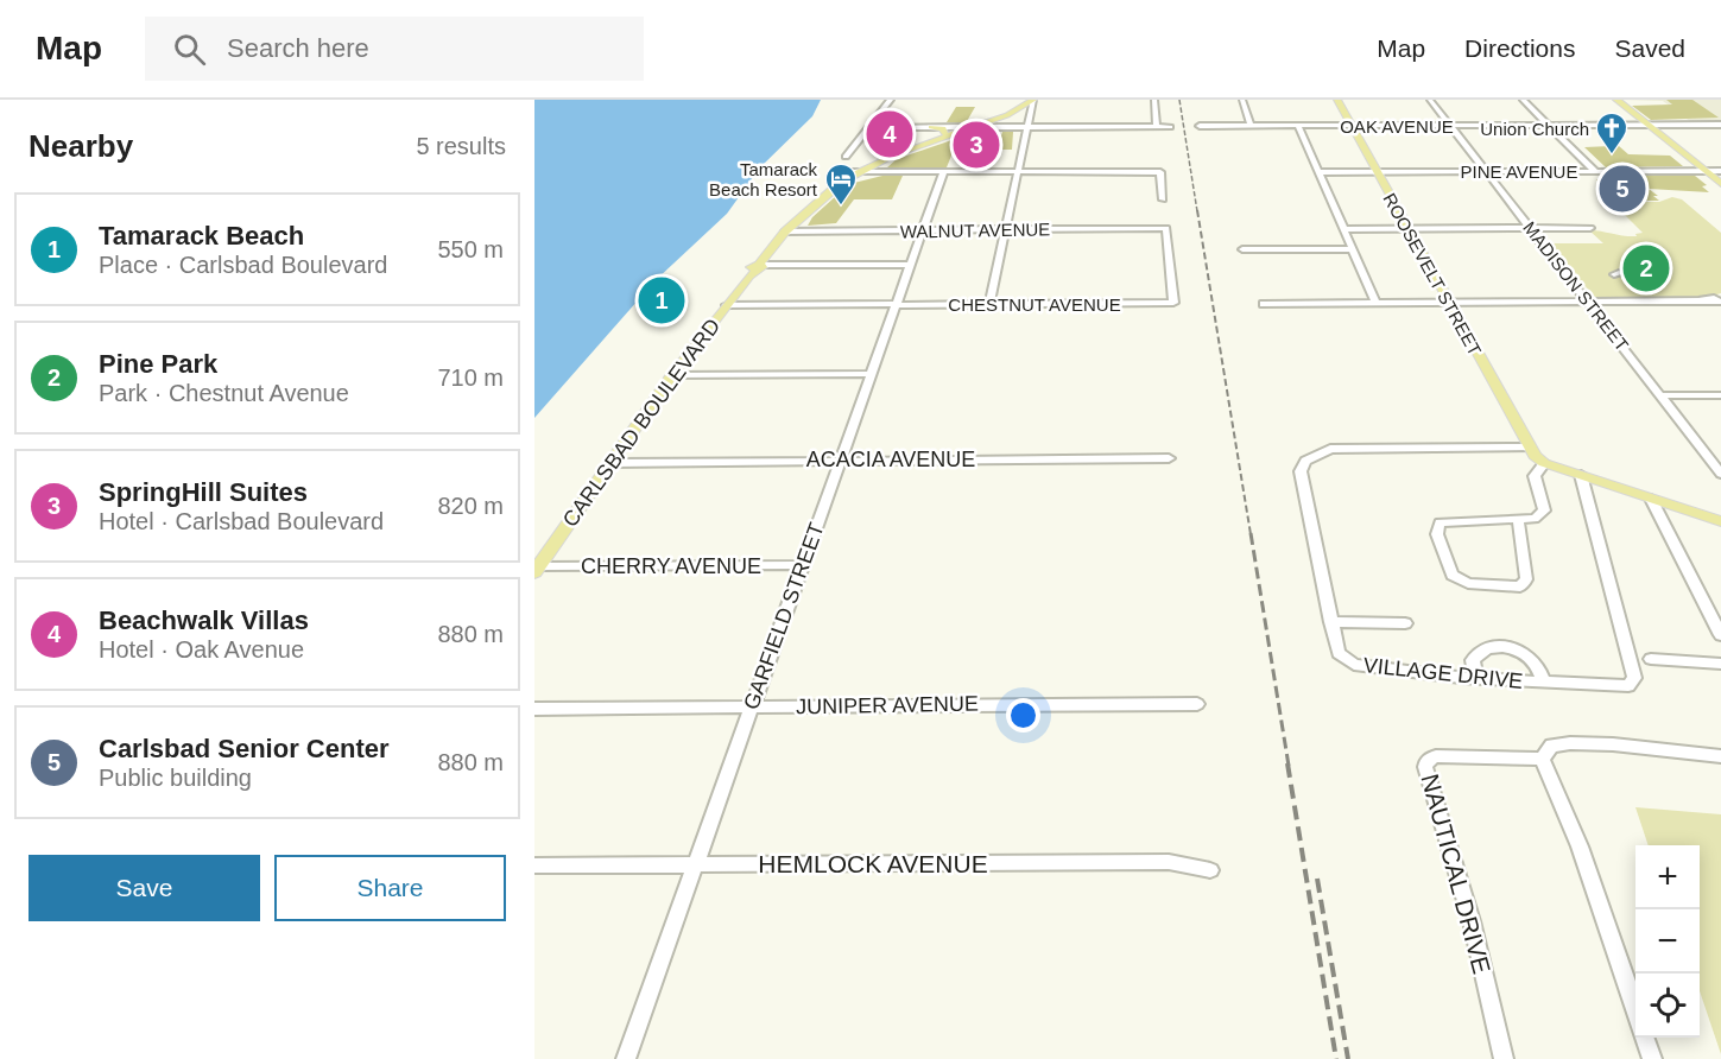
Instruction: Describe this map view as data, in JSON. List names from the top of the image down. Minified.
{"streets":{"main road":["ROOSEVELT STREET","CARLSBAD BOULEVARD"],"street":["OAK AVENUE","PINE AVENUE","WALNUT AVENUE","MADISON STREET","CHESTNUT AVENUE","ACACIA AVENUE","CHERRY AVENUE","GARFIELD STREET","VILLAGE DRIVE","JUNIPER AVENUE","HEMLOCK AVENUE","NAUTICAL DRIVE"]},"crossings":[["OAK AVENUE","ROOSEVELT STREET"],["OAK AVENUE","MADISON STREET"],["PINE AVENUE","ROOSEVELT STREET"],["PINE AVENUE","MADISON STREET"],["WALNUT AVENUE","CHESTNUT AVENUE"],["WALNUT AVENUE","CARLSBAD BOULEVARD"],["WALNUT AVENUE","GARFIELD STREET"],["ROOSEVELT STREET","VILLAGE DRIVE"],["CHESTNUT AVENUE","CARLSBAD BOULEVARD"],["CHESTNUT AVENUE","GARFIELD STREET"],["CARLSBAD BOULEVARD","ACACIA AVENUE"],["CARLSBAD BOULEVARD","CHERRY AVENUE"],["ACACIA AVENUE","GARFIELD STREET"],["CHERRY AVENUE","GARFIELD STREET"],["GARFIELD STREET","JUNIPER AVENUE"],["GARFIELD STREET","HEMLOCK AVENUE"]],"places":{"church":["Union Church"],"hotel":["Tamarack Beach Resort"]},"page":{"header":"Map","search":"Search here","nav":["Map","Directions","Saved"],"heading":["Nearby","5 results"],"pins":["4","3","5","2","1"],"list":[{"mark":"1","name":"Tamarack Beach","note":"Place · Carlsbad Boulevard","value":"550 m"},{"mark":"2","name":"Pine Park","note":"Park · Chestnut Avenue","value":"710 m"},{"mark":"3","name":"SpringHill Suites","note":"Hotel · Carlsbad Boulevard","value":"820 m"},{"mark":"4","name":"Beachwalk Villas","note":"Hotel · Oak Avenue","value":"880 m"},{"mark":"5","name":"Carlsbad Senior Center","note":"Public building","value":"880 m"}],"buttons":["Save","Share"],"map_buttons":["+","−"]}}
